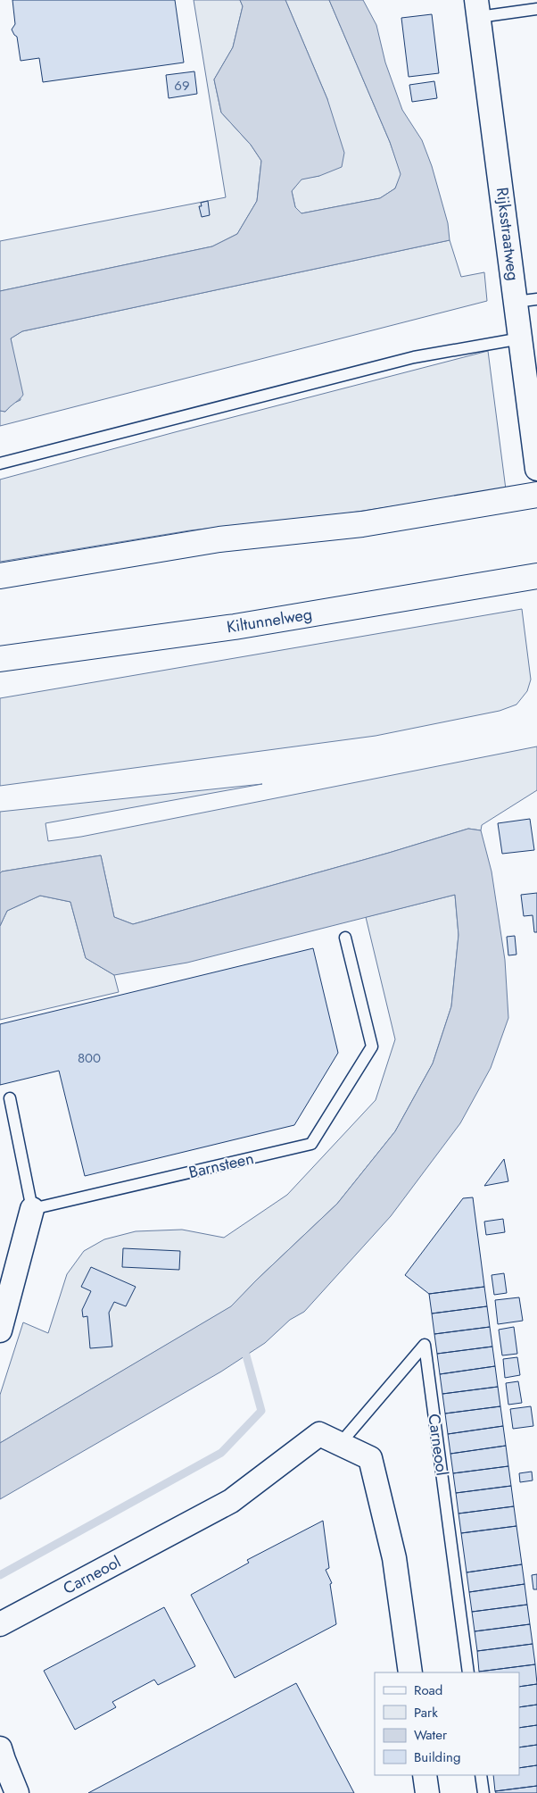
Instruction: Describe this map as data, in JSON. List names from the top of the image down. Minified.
{"streets":{"main road":["Kiltunnelweg"],"street":["Rijksstraatweg","Carneool"],"lane":["Barnsteen"]},"house_numbers":["69","800"],"legend":["Road","Park","Water","Building"]}
